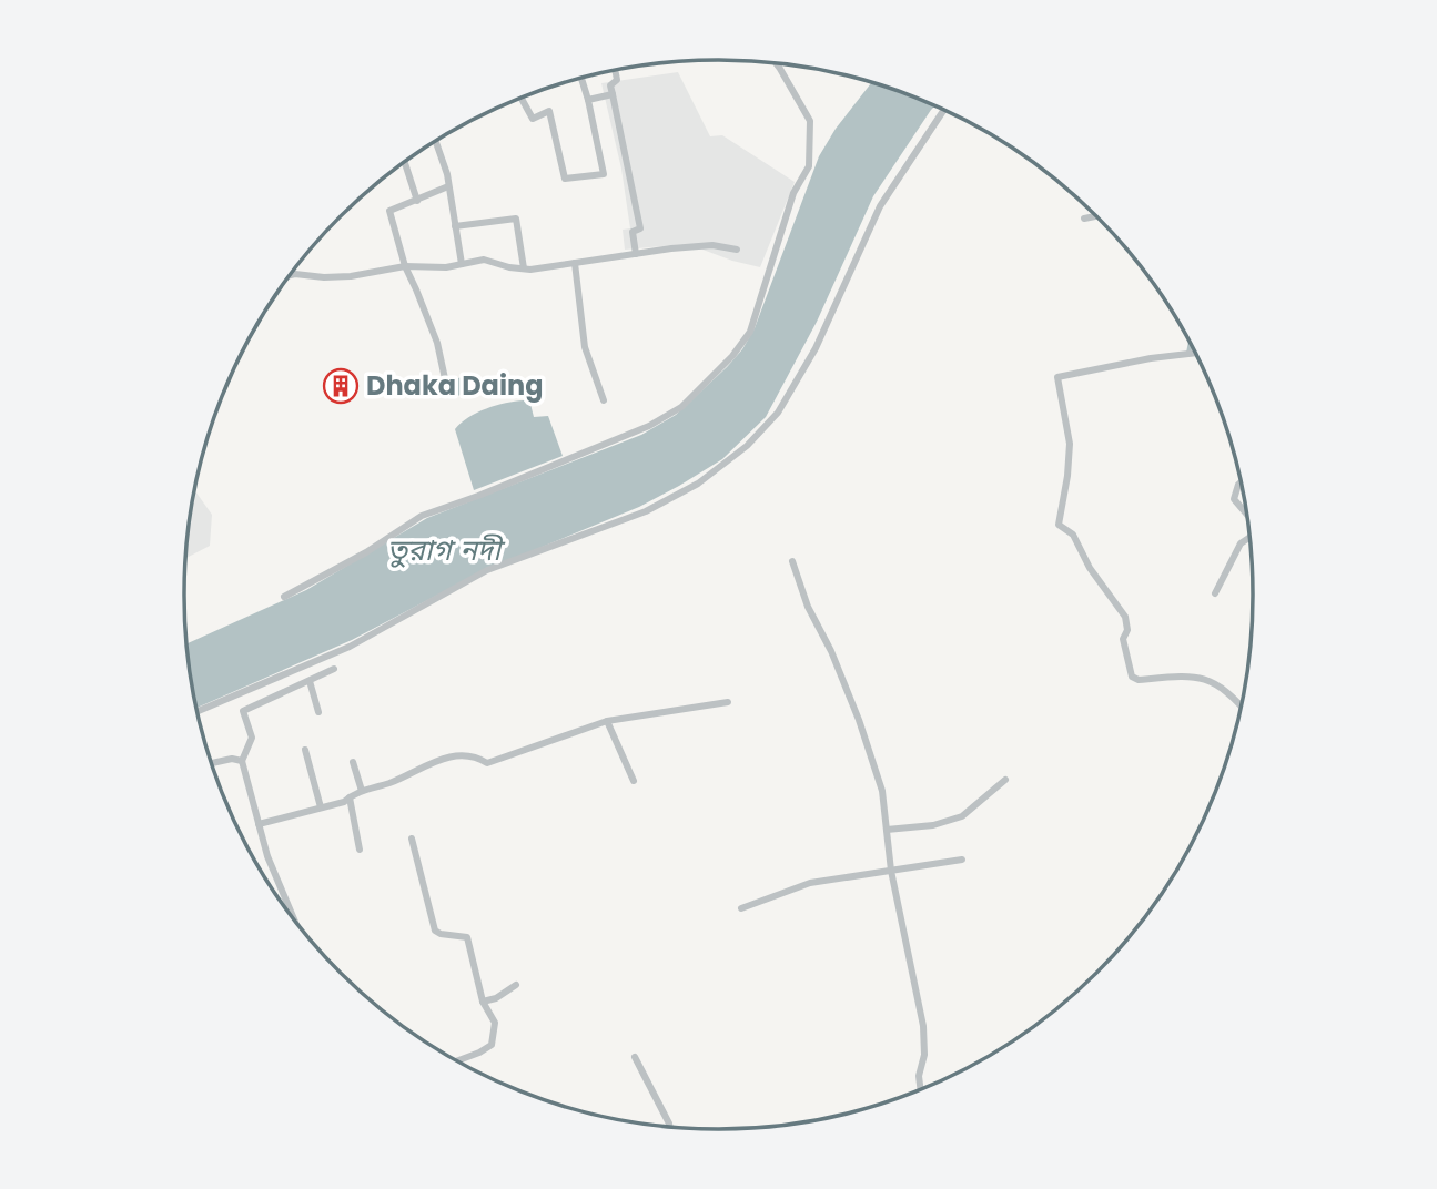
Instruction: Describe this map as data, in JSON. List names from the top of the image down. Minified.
{"water":["তুরাগ নদী"],"places":{"building":["Dhaka Daing"]}}
